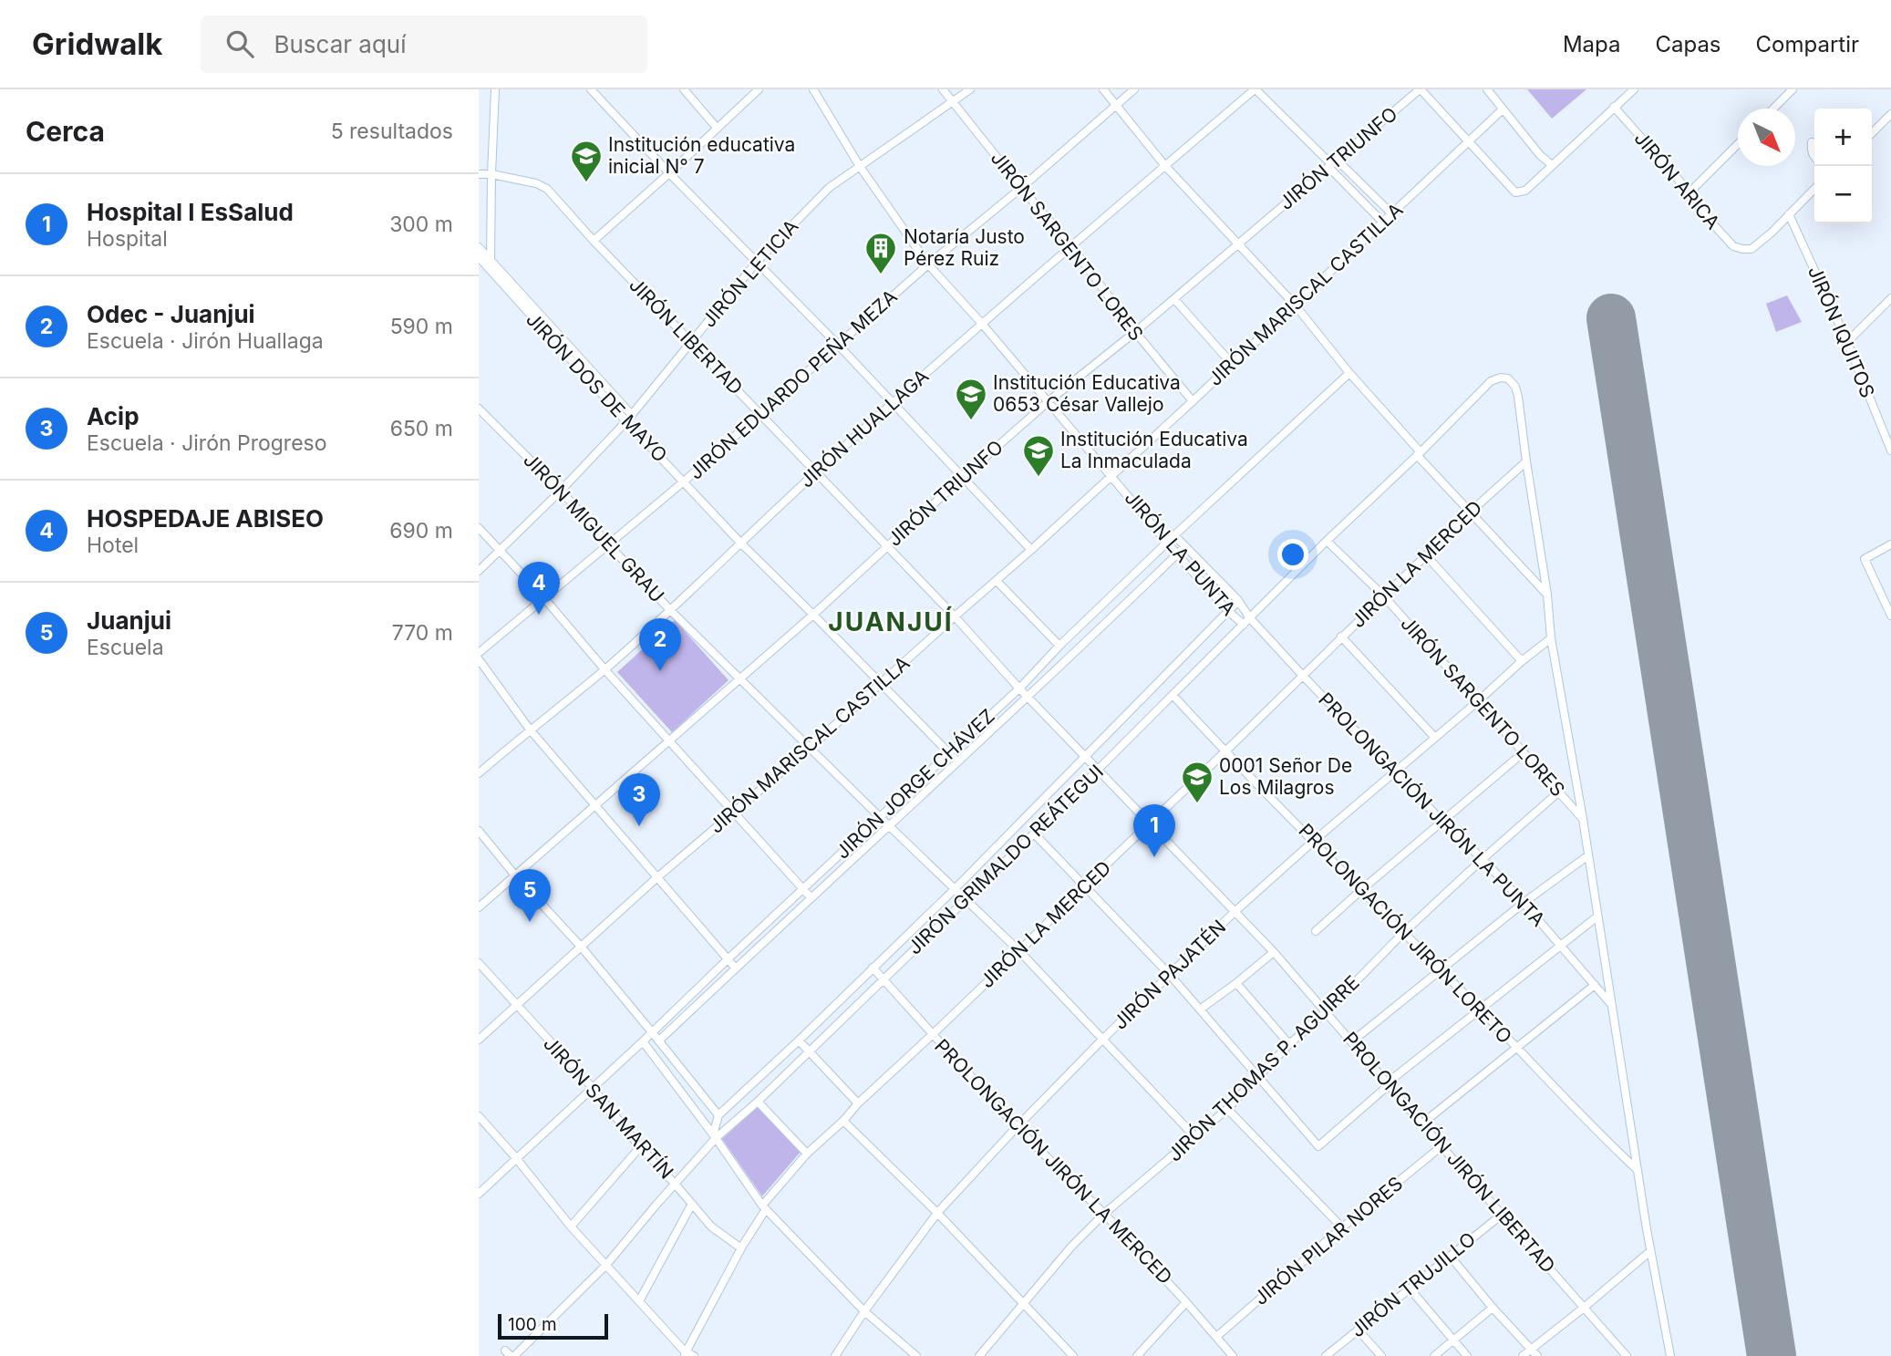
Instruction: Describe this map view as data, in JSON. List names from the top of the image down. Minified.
{"streets":{"street":["JIRÓN TRIUNFO","JIRÓN ARICA","JIRÓN SARGENTO LORES","JIRÓN LETICIA","JIRÓN MARISCAL CASTILLA","JIRÓN IQUITOS","JIRÓN LIBERTAD","JIRÓN EDUARDO PEÑA MEZA","JIRÓN DOS DE MAYO","JIRÓN HUALLAGA","JIRÓN MIGUEL GRAU","JIRÓN LA PUNTA","JIRÓN LA MERCED","JIRÓN JORGE CHÁVEZ","PROLONGACIÓN JIRÓN LA PUNTA","JIRÓN GRIMALDO REÁTEGUI","PROLONGACIÓN JIRÓN LORETO","JIRÓN PAJATÉN","JIRÓN THOMAS P. AGUIRRE","JIRÓN SAN MARTÍN","PROLONGACIÓN JIRÓN LIBERTAD","PROLONGACIÓN JIRÓN LA MERCED","JIRÓN PILAR NORES","JIRÓN TRUJILLO"]},"crossings":[["JIRÓN TRIUNFO","JIRÓN SARGENTO LORES"],["JIRÓN TRIUNFO","JIRÓN LIBERTAD"],["JIRÓN TRIUNFO","JIRÓN DOS DE MAYO"],["JIRÓN TRIUNFO","JIRÓN MIGUEL GRAU"],["JIRÓN TRIUNFO","JIRÓN LA PUNTA"],["JIRÓN ARICA","JIRÓN IQUITOS"],["JIRÓN SARGENTO LORES","JIRÓN LETICIA"],["JIRÓN SARGENTO LORES","JIRÓN MARISCAL CASTILLA"],["JIRÓN SARGENTO LORES","JIRÓN EDUARDO PEÑA MEZA"],["JIRÓN SARGENTO LORES","JIRÓN HUALLAGA"],["JIRÓN SARGENTO LORES","JIRÓN LA MERCED"],["JIRÓN SARGENTO LORES","JIRÓN GRIMALDO REÁTEGUI"],["JIRÓN SARGENTO LORES","JIRÓN PAJATÉN"],["JIRÓN SARGENTO LORES","JIRÓN THOMAS P. AGUIRRE"],["JIRÓN LETICIA","JIRÓN LIBERTAD"],["JIRÓN LETICIA","JIRÓN DOS DE MAYO"],["JIRÓN LETICIA","JIRÓN MIGUEL GRAU"],["JIRÓN LETICIA","JIRÓN LA PUNTA"],["JIRÓN MARISCAL CASTILLA","JIRÓN LIBERTAD"],["JIRÓN MARISCAL CASTILLA","JIRÓN DOS DE MAYO"],["JIRÓN MARISCAL CASTILLA","JIRÓN MIGUEL GRAU"],["JIRÓN MARISCAL CASTILLA","JIRÓN LA PUNTA"],["JIRÓN MARISCAL CASTILLA","JIRÓN SAN MARTÍN"],["JIRÓN LIBERTAD","JIRÓN EDUARDO PEÑA MEZA"],["JIRÓN LIBERTAD","JIRÓN HUALLAGA"],["JIRÓN LIBERTAD","JIRÓN JORGE CHÁVEZ"],["JIRÓN LIBERTAD","JIRÓN GRIMALDO REÁTEGUI"],["JIRÓN LIBERTAD","PROLONGACIÓN JIRÓN LIBERTAD"],["JIRÓN EDUARDO PEÑA MEZA","JIRÓN DOS DE MAYO"],["JIRÓN EDUARDO PEÑA MEZA","JIRÓN MIGUEL GRAU"],["JIRÓN EDUARDO PEÑA MEZA","JIRÓN LA PUNTA"],["JIRÓN DOS DE MAYO","JIRÓN HUALLAGA"],["JIRÓN DOS DE MAYO","JIRÓN JORGE CHÁVEZ"],["JIRÓN HUALLAGA","JIRÓN MIGUEL GRAU"],["JIRÓN HUALLAGA","JIRÓN LA PUNTA"],["JIRÓN MIGUEL GRAU","JIRÓN LA MERCED"],["JIRÓN MIGUEL GRAU","JIRÓN JORGE CHÁVEZ"],["JIRÓN MIGUEL GRAU","JIRÓN GRIMALDO REÁTEGUI"],["JIRÓN MIGUEL GRAU","JIRÓN PAJATÉN"],["JIRÓN MIGUEL GRAU","JIRÓN THOMAS P. AGUIRRE"],["JIRÓN LA PUNTA","JIRÓN JORGE CHÁVEZ"],["JIRÓN LA PUNTA","PROLONGACIÓN JIRÓN LA PUNTA"],["JIRÓN LA PUNTA","JIRÓN GRIMALDO REÁTEGUI"],["JIRÓN LA MERCED","PROLONGACIÓN JIRÓN LA PUNTA"],["JIRÓN LA MERCED","JIRÓN GRIMALDO REÁTEGUI"],["JIRÓN LA MERCED","PROLONGACIÓN JIRÓN LORETO"],["JIRÓN LA MERCED","JIRÓN SAN MARTÍN"],["JIRÓN LA MERCED","PROLONGACIÓN JIRÓN LIBERTAD"],["JIRÓN LA MERCED","PROLONGACIÓN JIRÓN LA MERCED"],["JIRÓN JORGE CHÁVEZ","JIRÓN SAN MARTÍN"],["PROLONGACIÓN JIRÓN LA PUNTA","JIRÓN GRIMALDO REÁTEGUI"],["PROLONGACIÓN JIRÓN LA PUNTA","JIRÓN PAJATÉN"],["PROLONGACIÓN JIRÓN LA PUNTA","JIRÓN THOMAS P. AGUIRRE"],["JIRÓN GRIMALDO REÁTEGUI","PROLONGACIÓN JIRÓN LORETO"],["JIRÓN GRIMALDO REÁTEGUI","JIRÓN SAN MARTÍN"],["JIRÓN GRIMALDO REÁTEGUI","PROLONGACIÓN JIRÓN LIBERTAD"],["JIRÓN GRIMALDO REÁTEGUI","PROLONGACIÓN JIRÓN LA MERCED"],["PROLONGACIÓN JIRÓN LORETO","JIRÓN PAJATÉN"],["PROLONGACIÓN JIRÓN LORETO","JIRÓN THOMAS P. AGUIRRE"],["JIRÓN PAJATÉN","PROLONGACIÓN JIRÓN LIBERTAD"],["JIRÓN PAJATÉN","PROLONGACIÓN JIRÓN LA MERCED"],["JIRÓN THOMAS P. AGUIRRE","PROLONGACIÓN JIRÓN LIBERTAD"],["JIRÓN THOMAS P. AGUIRRE","PROLONGACIÓN JIRÓN LA MERCED"],["PROLONGACIÓN JIRÓN LIBERTAD","JIRÓN PILAR NORES"],["PROLONGACIÓN JIRÓN LIBERTAD","JIRÓN TRUJILLO"],["PROLONGACIÓN JIRÓN LA MERCED","JIRÓN PILAR NORES"]],"districts":["JUANJUÍ"],"places":{"school or university":["Institución educativa inicial N° 7","Institución Educativa 0653 César Vallejo","Institución Educativa La Inmaculada","0001 Señor De Los Milagros"],"building":["Notaría Justo Pérez Ruiz"]},"scale_bar":"100 m","north":"bottom right","page":{"header":"Gridwalk","search":"Buscar aquí","nav":["Mapa","Capas","Compartir"],"heading":["Cerca","5 resultados"],"map_buttons":["+","−"],"list":[{"mark":"1","name":"Hospital I EsSalud","note":"Hospital","value":"300 m"},{"mark":"2","name":"Odec - Juanjui","note":"Escuela · Jirón Huallaga","value":"590 m"},{"mark":"3","name":"Acip","note":"Escuela · Jirón Progreso","value":"650 m"},{"mark":"4","name":"HOSPEDAJE ABISEO","note":"Hotel","value":"690 m"},{"mark":"5","name":"Juanjui","note":"Escuela","value":"770 m"}],"pins":["4","2","3","1","5"],"scale":"100 m"}}
